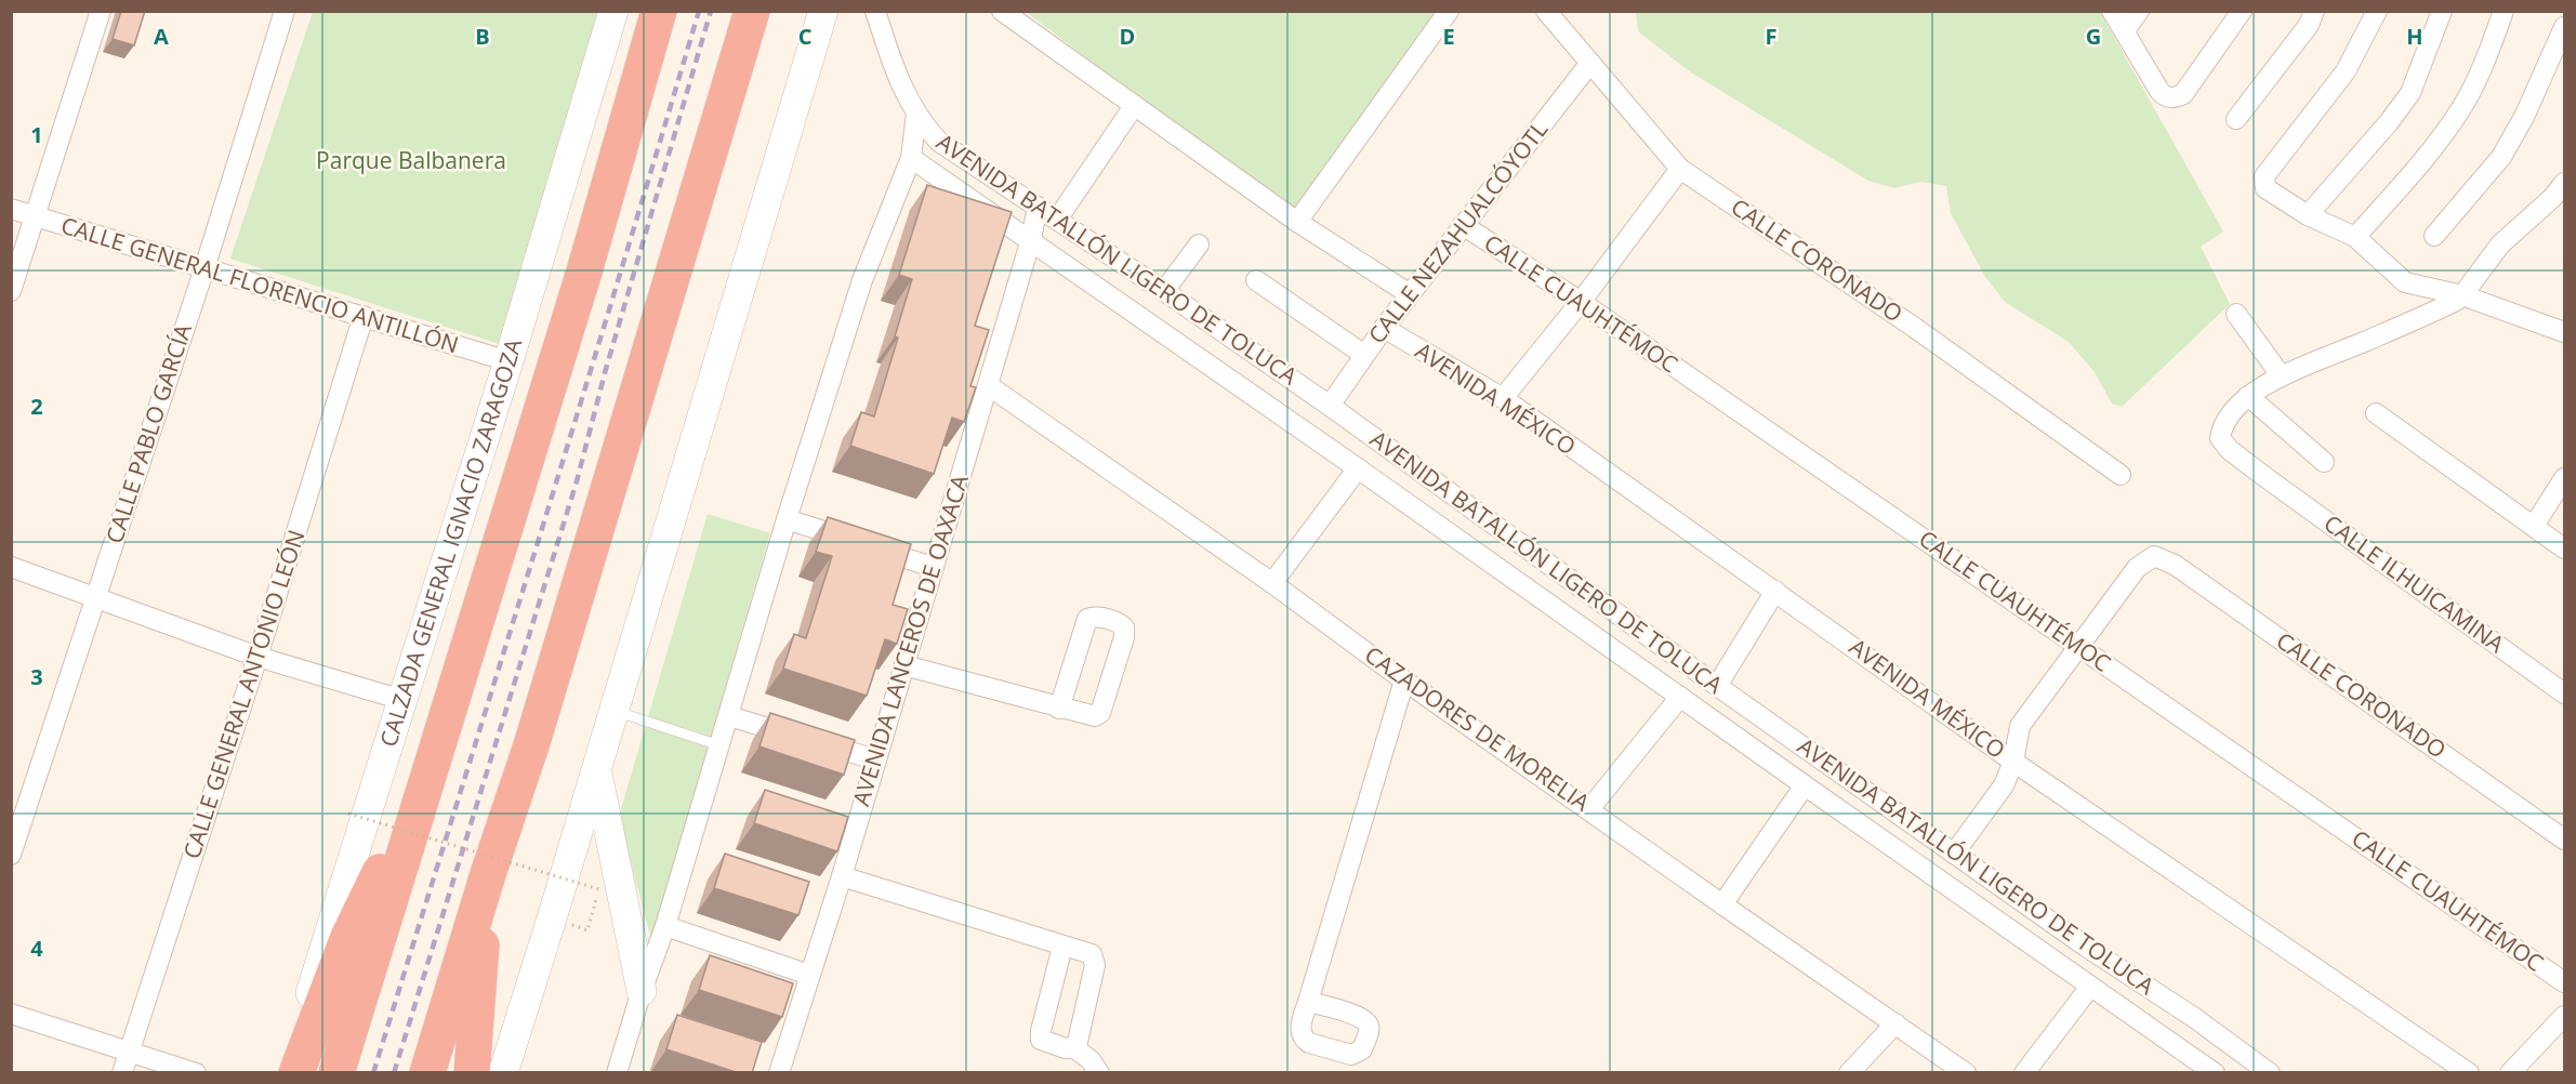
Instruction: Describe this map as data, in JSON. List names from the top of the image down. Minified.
{"streets":{"highway":["CALZADA GENERAL IGNACIO ZARAGOZA"],"street":["CALLE NEZAHUALCÓYOTL","AVENIDA BATALLÓN LIGERO DE TOLUCA","CALLE CORONADO","CALLE GENERAL FLORENCIO ANTILLÓN","CALLE CUAUHTÉMOC","AVENIDA MÉXICO","CALLE PABLO GARCÍA","CALLE ILHUICAMINA","AVENIDA LANCEROS DE OAXACA","CALLE GENERAL ANTONIO LEÓN","CAZADORES DE MORELIA"]},"crossings":[["CALLE NEZAHUALCÓYOTL","AVENIDA BATALLÓN LIGERO DE TOLUCA"],["CALLE NEZAHUALCÓYOTL","CALLE CORONADO"],["CALLE NEZAHUALCÓYOTL","CALLE CUAUHTÉMOC"],["CALLE NEZAHUALCÓYOTL","AVENIDA MÉXICO"],["AVENIDA BATALLÓN LIGERO DE TOLUCA","AVENIDA LANCEROS DE OAXACA"],["CALLE CORONADO","CALLE CUAUHTÉMOC"],["CALLE GENERAL FLORENCIO ANTILLÓN","CALLE PABLO GARCÍA"],["CALLE GENERAL FLORENCIO ANTILLÓN","CALZADA GENERAL IGNACIO ZARAGOZA"],["CALLE GENERAL FLORENCIO ANTILLÓN","CALLE GENERAL ANTONIO LEÓN"],["AVENIDA LANCEROS DE OAXACA","CAZADORES DE MORELIA"]],"parks":["Parque Balbanera"],"grid":{"columns":["A","B","C","D","E","F","G","H"],"rows":["1","2","3","4"]}}
